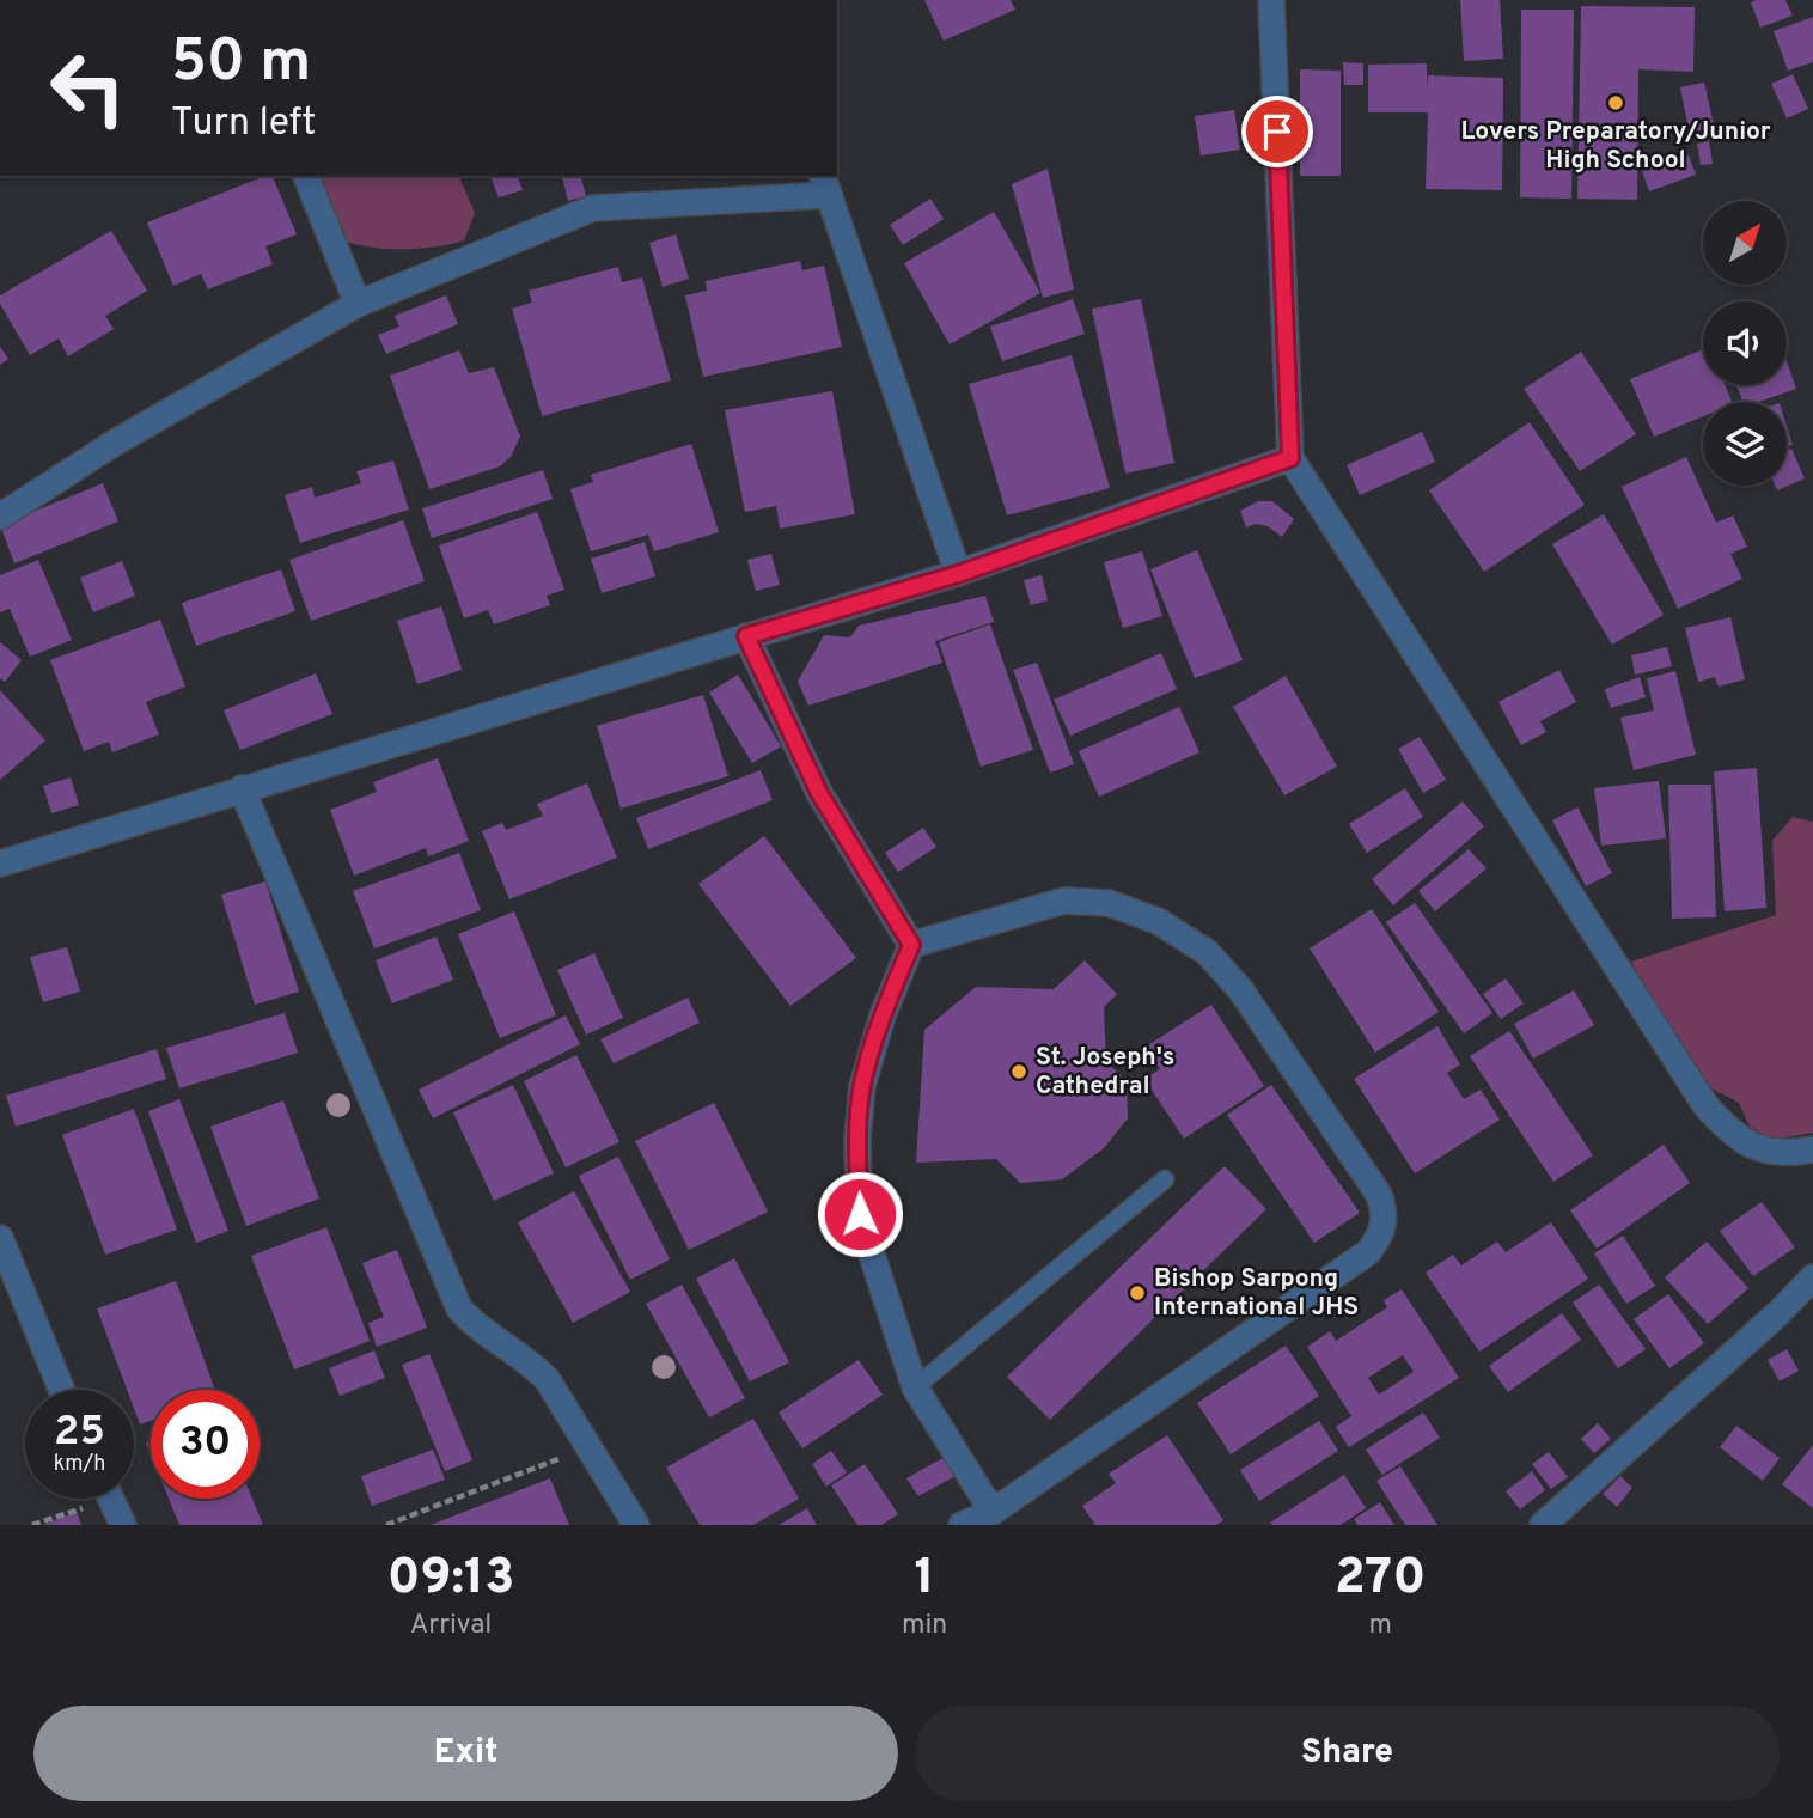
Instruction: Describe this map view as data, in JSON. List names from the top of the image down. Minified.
{"places":["Lovers Preparatory/Junior High School","St. Joseph's Cathedral","Bishop Sarpong International JHS"],"north":"top right","page":{"turn":["50 m","Turn left"],"speed":"25 km/h","limit":"30","eta":["09:13","Arrival","1","min","270","m"],"buttons":["Exit","Share"]}}
